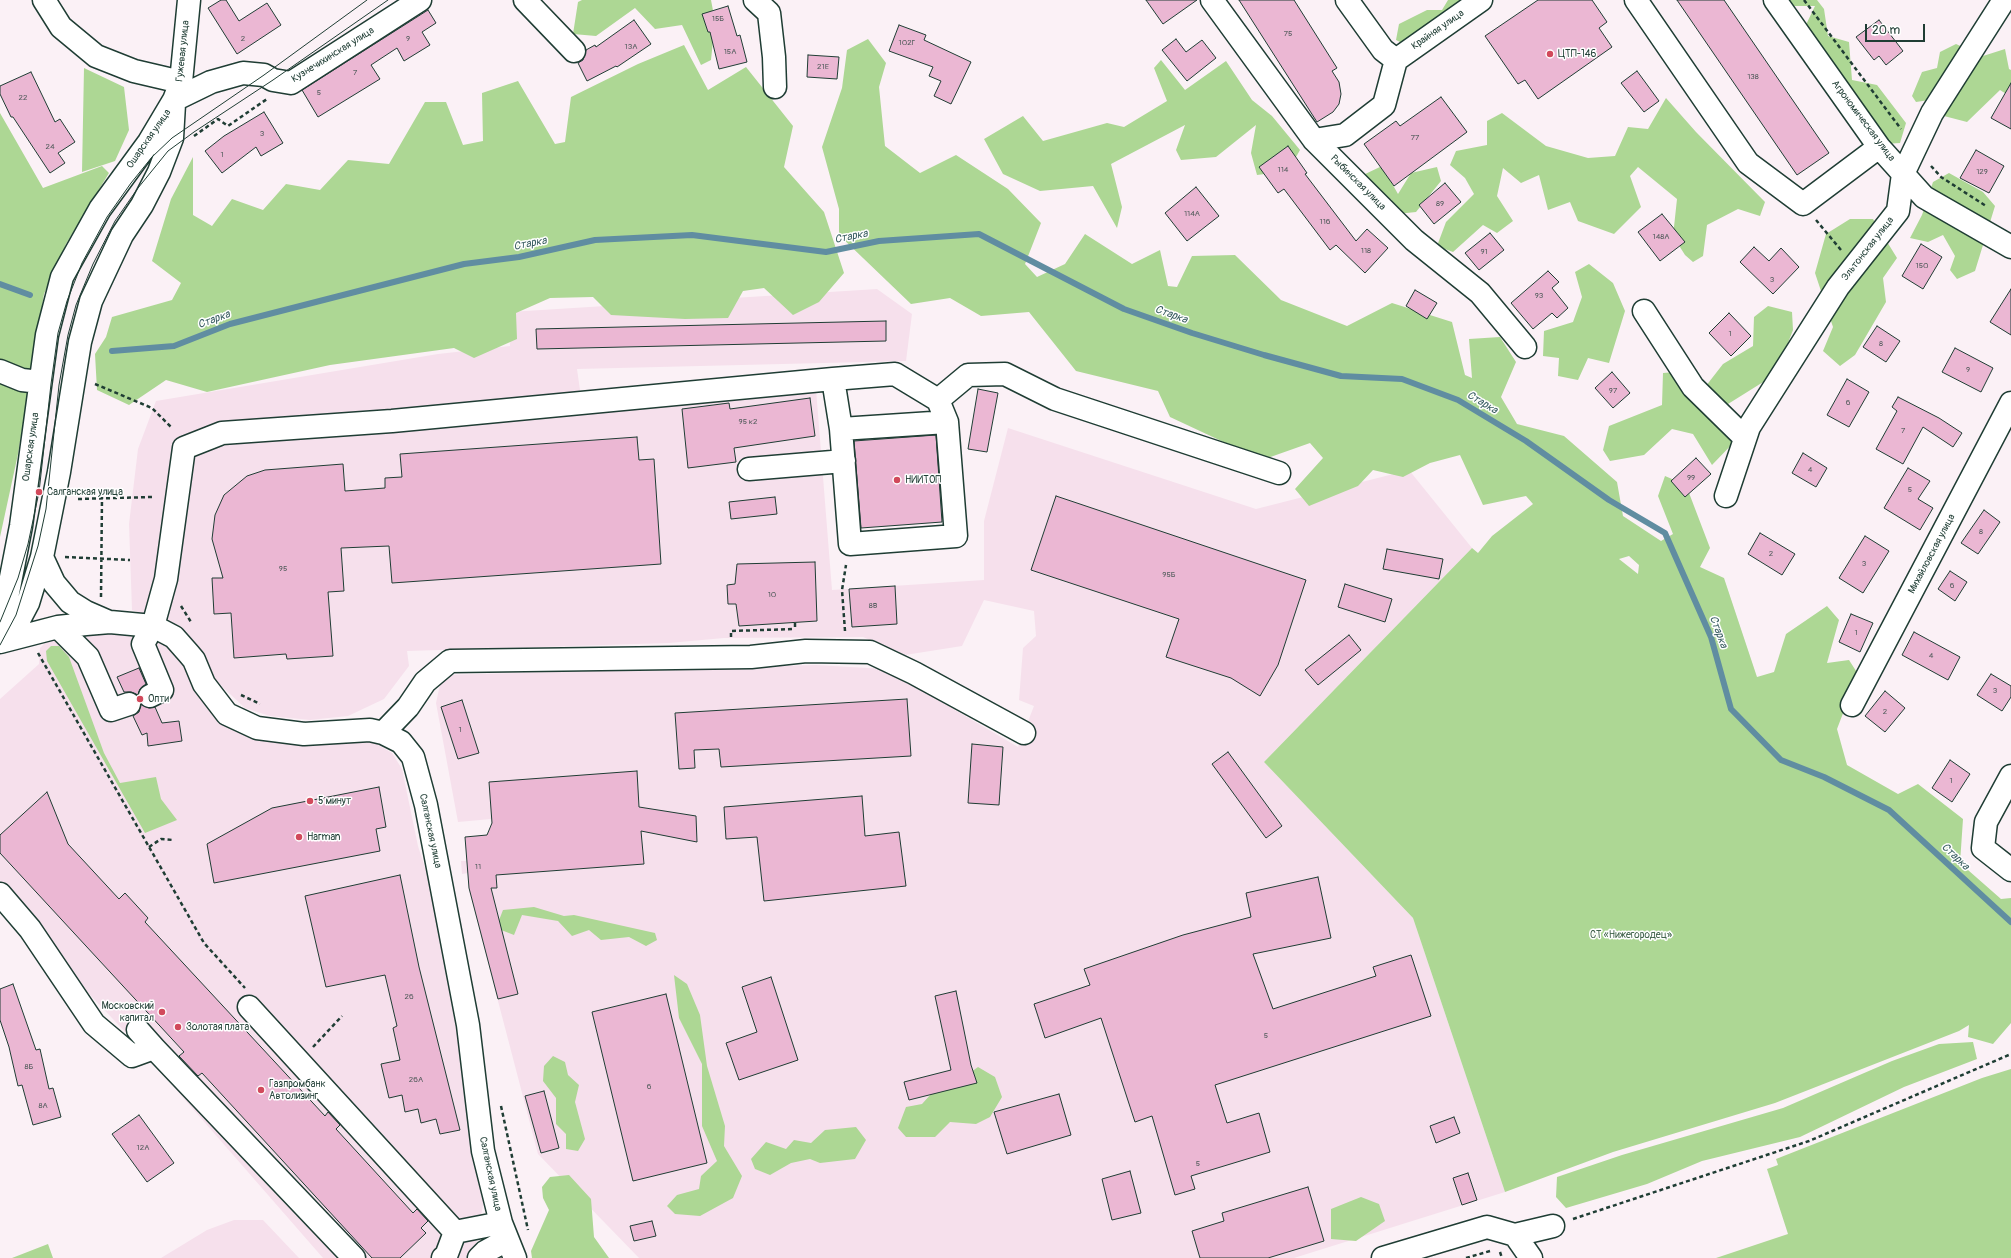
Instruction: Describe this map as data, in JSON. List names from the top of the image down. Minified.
{"streets":{"street":["Крайняя улица","Гужевая улица","Кузнечихинская улица","Агрономическая улица","Ошарская улица","Рыбинская улица","Эльтонская улица","Михайловская улица","Салганская улица"]},"crossings":[["Гужевая улица","Кузнечихинская улица"],["Гужевая улица","Ошарская улица"],["Кузнечихинская улица","Ошарская улица"],["Агрономическая улица","Эльтонская улица"],["Ошарская улица","Салганская улица"]],"water":["Старка"],"parks":["СТ «Нижегородец»"],"places":["ЦТП-146","НИИТОП","Салганская улица","Опти","5 минут","Harman","Московский капитал","Золотая плата","Газпромбанк Автолизинг"],"house_numbers":["15Б","75","2","9","102Г","13А","15А","21Е","7","138","5","22","3","77","24","1","114","129","89","114А","116","148А","118","91","150","3","93","1","8","9","97","6","95 к2","7","4","99","5","8","2","3","95","95Б","6","10","8В","1","4","3","2","1","1","11","26","5","8Б","26А","6","8А","12А","5"],"scale_bar":"20 m"}
